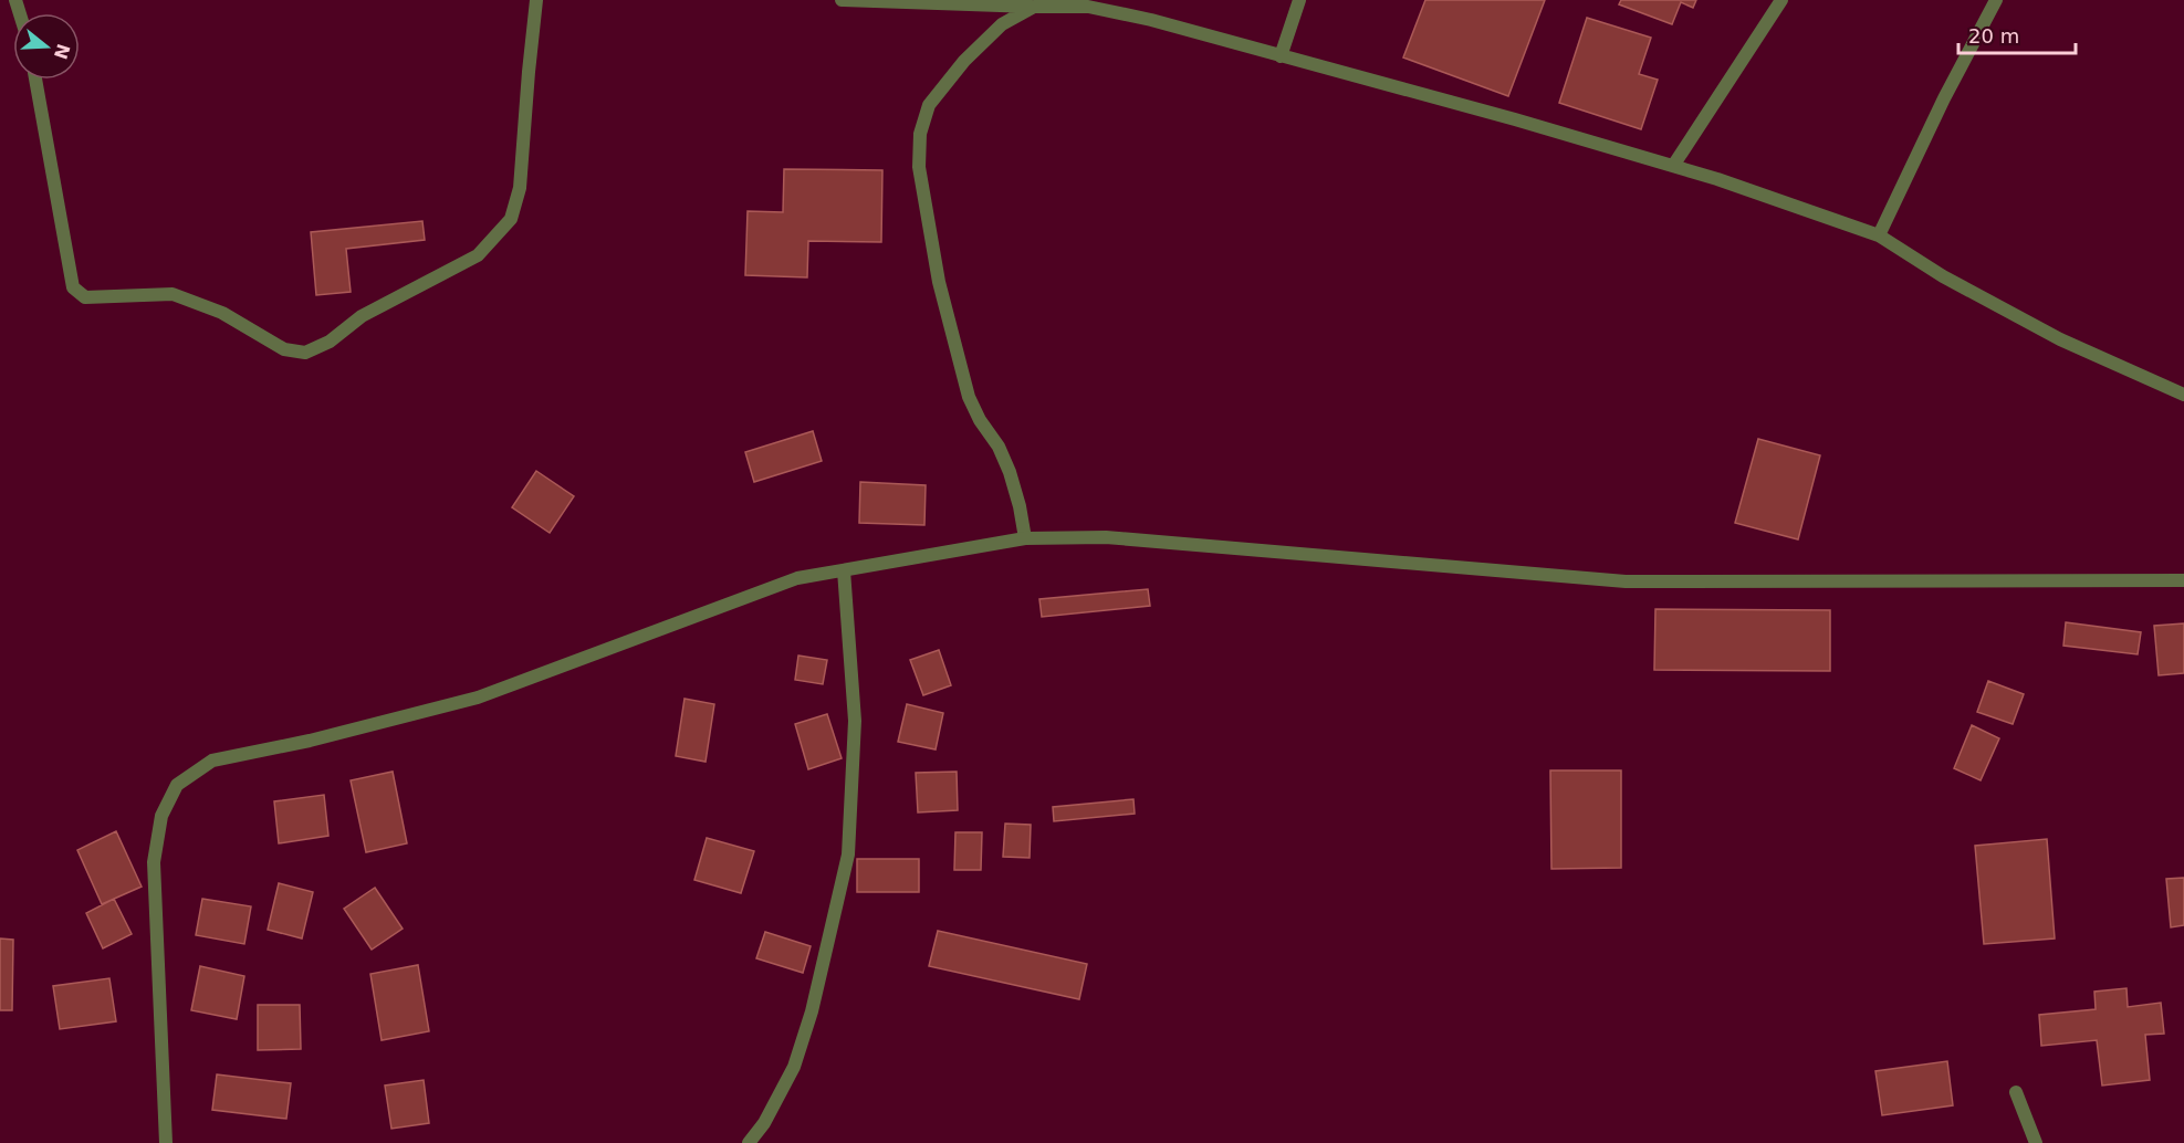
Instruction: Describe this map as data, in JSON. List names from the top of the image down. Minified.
{"scale_bar":"20 m","north":"right"}
